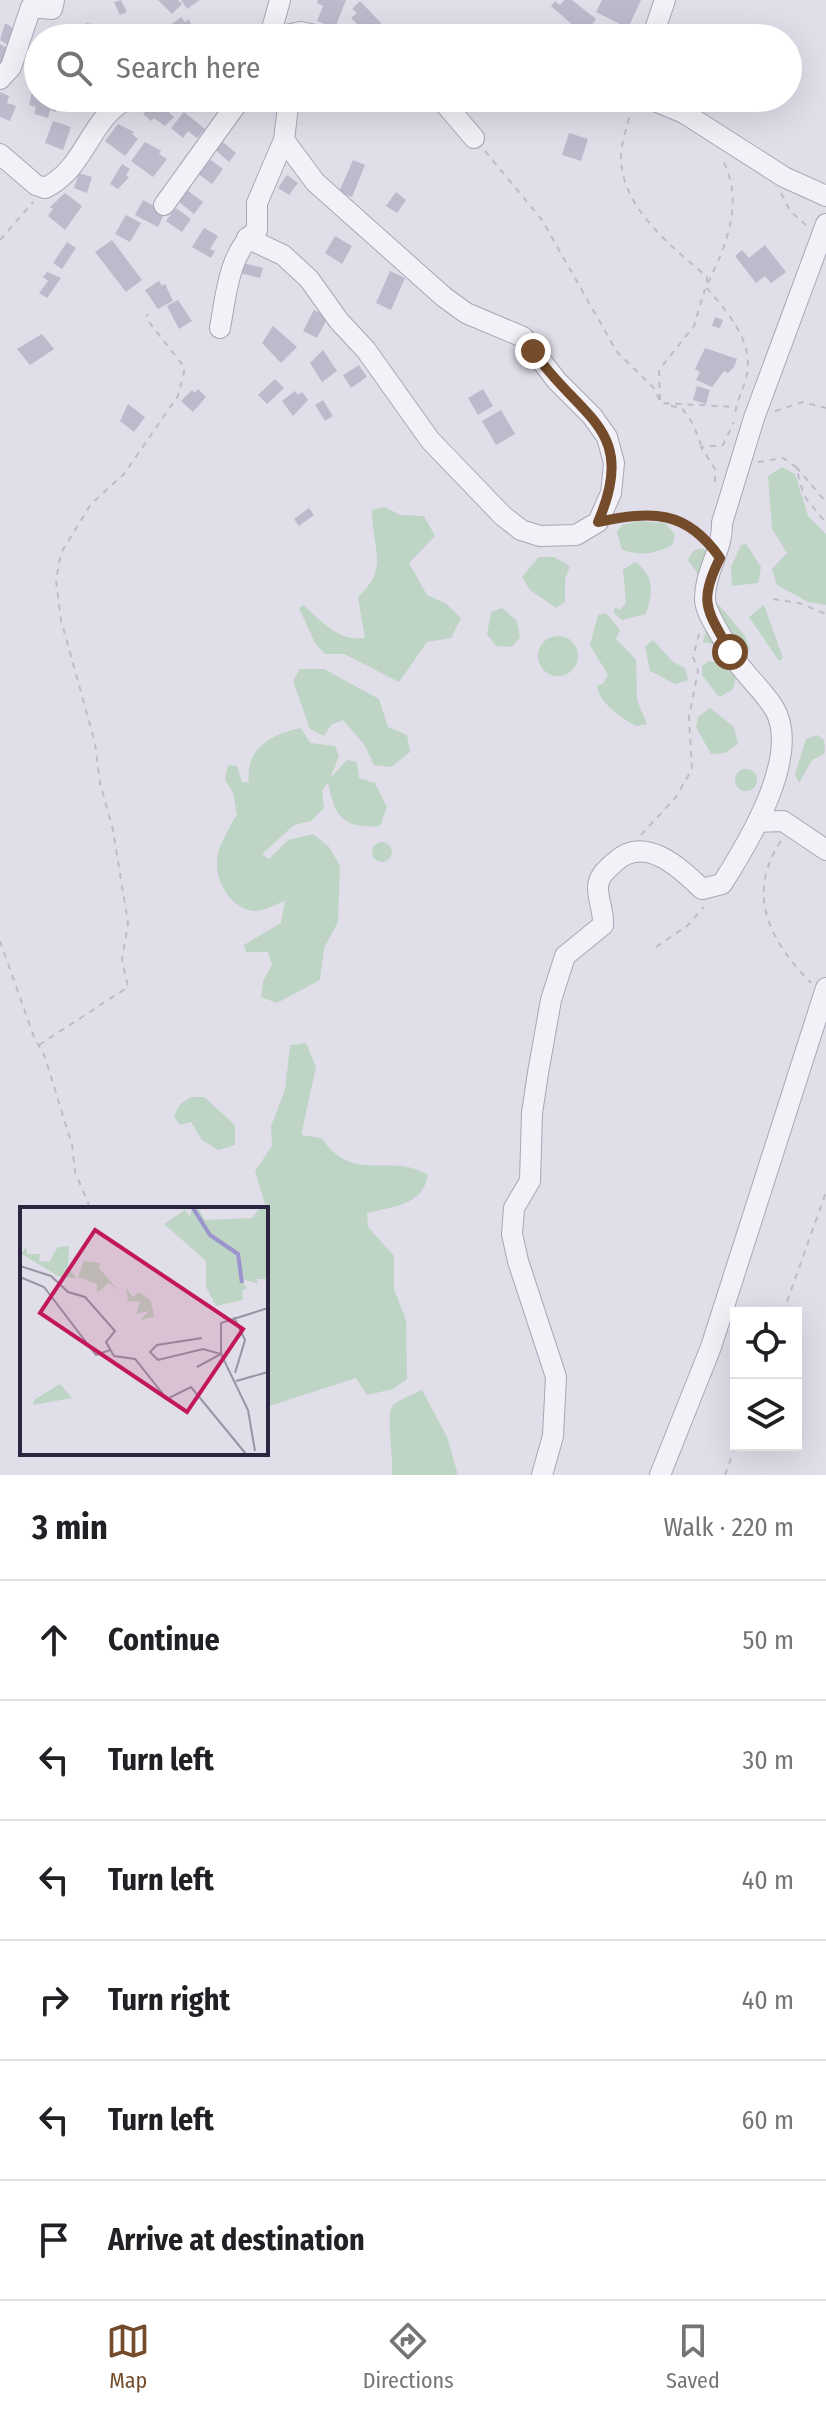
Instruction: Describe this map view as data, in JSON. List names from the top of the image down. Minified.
{"page":{"search":"Search here","heading":["3 min","Walk · 220 m"],"list":[["Continue","50 m"],["Turn left","30 m"],["Turn left","40 m"],["Turn right","40 m"],["Turn left","60 m"],"Arrive at destination"],"nav":["Map","Directions","Saved"]}}
